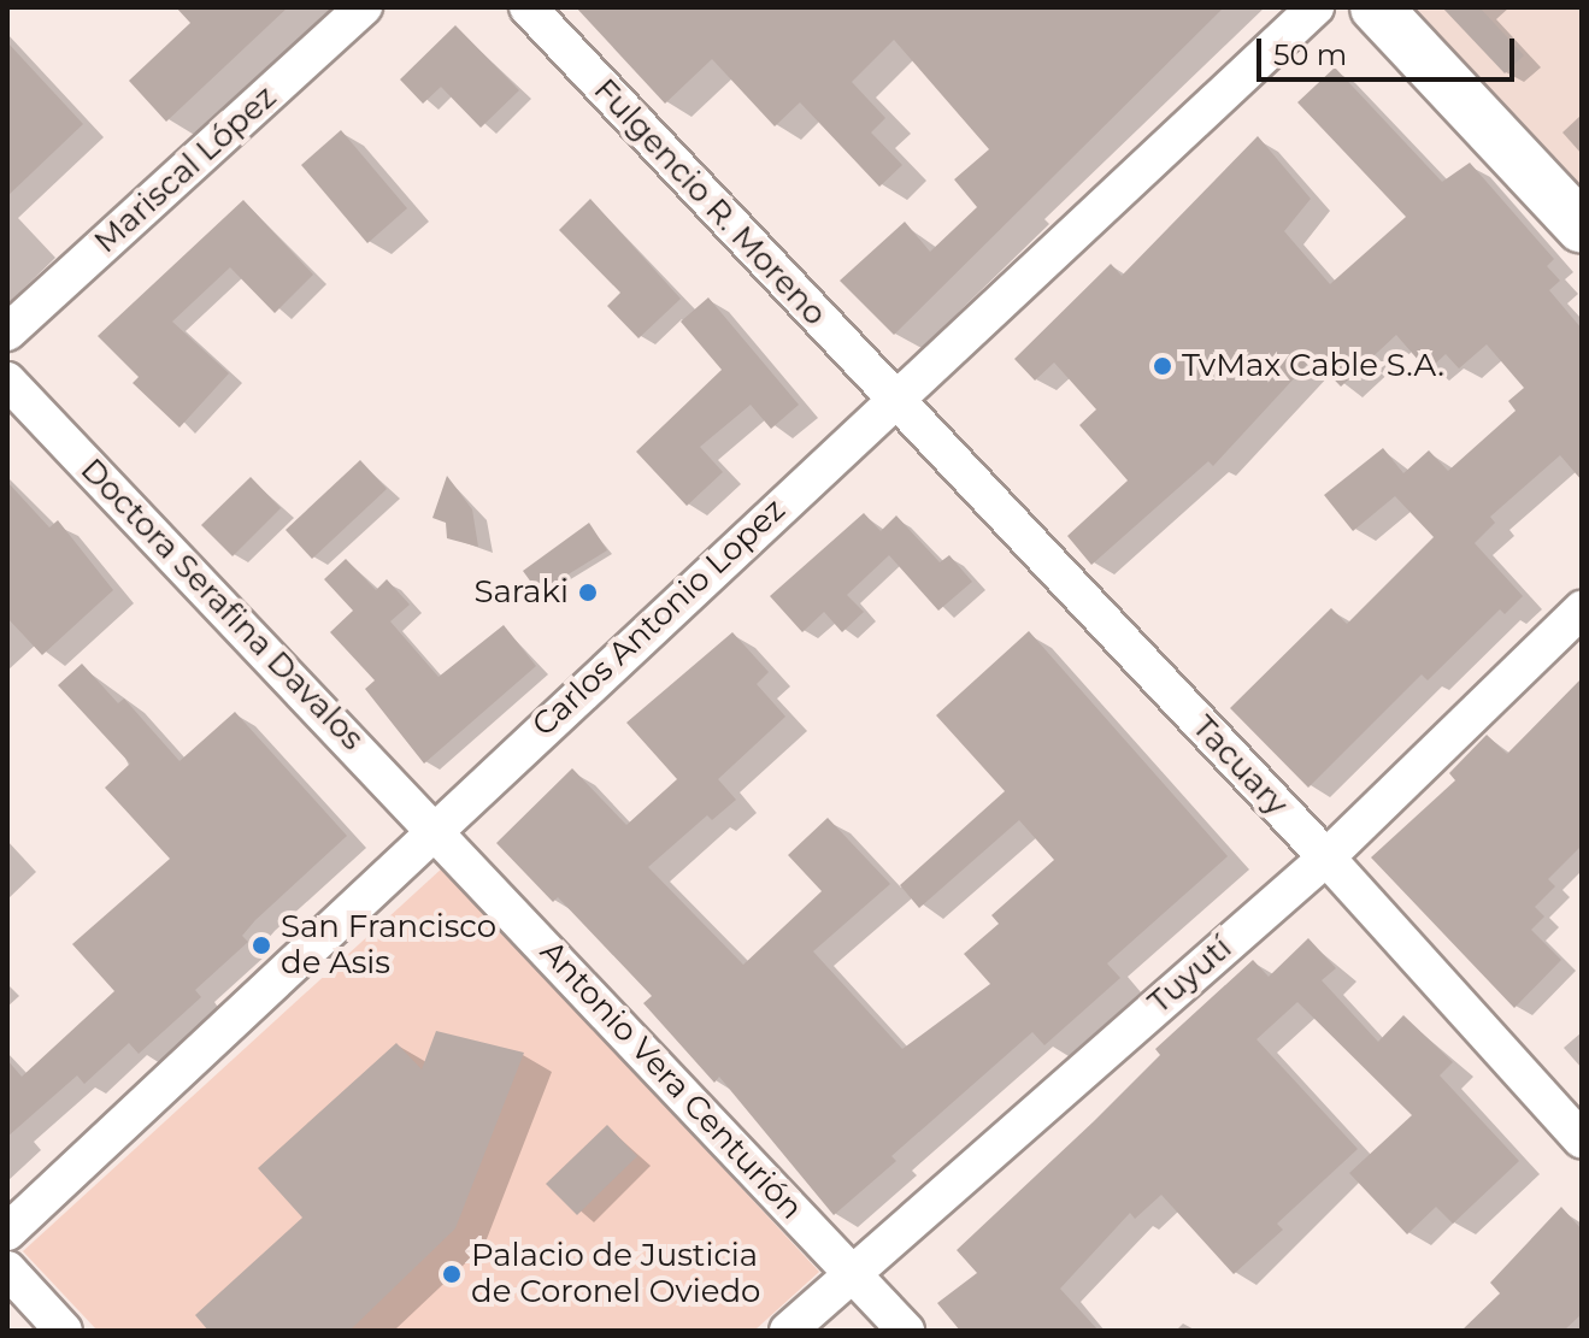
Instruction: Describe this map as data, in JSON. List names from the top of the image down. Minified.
{"streets":{"street":["Mariscal López","Fulgencio R. Moreno","Doctora Serafina Davalos","Carlos Antonio Lopez","Tacuary","Tuyutí","Antonio Vera Centurión"]},"crossings":[["Fulgencio R. Moreno","Carlos Antonio Lopez"],["Fulgencio R. Moreno","Tacuary"],["Doctora Serafina Davalos","Carlos Antonio Lopez"],["Doctora Serafina Davalos","Antonio Vera Centurión"],["Carlos Antonio Lopez","Tacuary"],["Carlos Antonio Lopez","Antonio Vera Centurión"],["Tacuary","Tuyutí"],["Tuyutí","Antonio Vera Centurión"]],"places":["TvMax Cable S.A.","Saraki","San Francisco de Asis","Palacio de Justicia de Coronel Oviedo"],"scale_bar":"50 m"}
